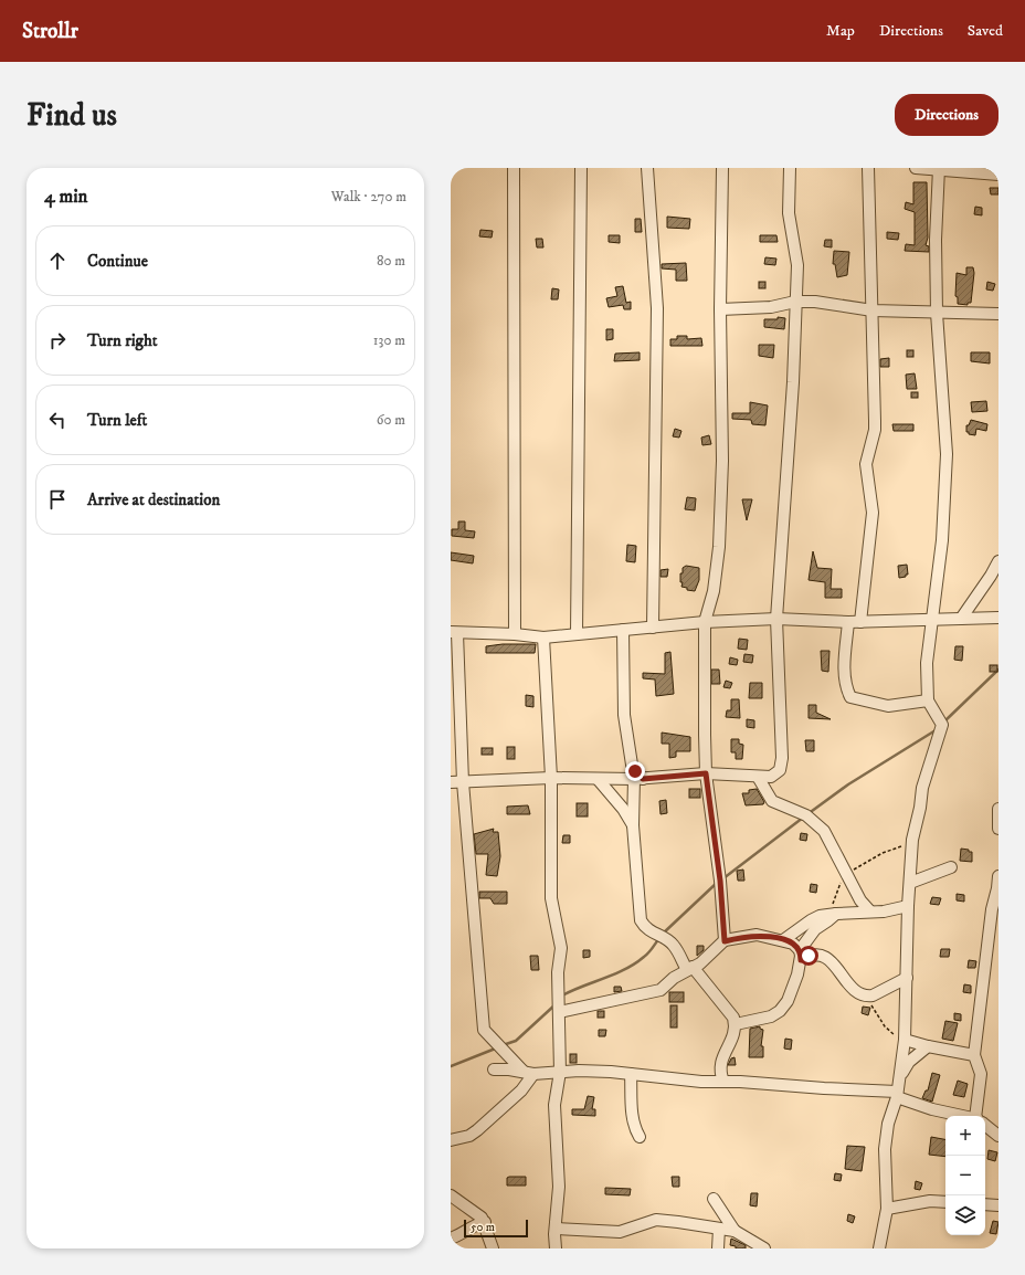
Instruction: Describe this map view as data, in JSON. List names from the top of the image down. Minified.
{"scale_bar":"50 m","page":{"header":"Strollr","nav":["Map","Directions","Saved"],"buttons":"Directions","title":"Find us","heading":["4 min","Walk · 270 m"],"list":[["Continue","80 m"],["Turn right","130 m"],["Turn left","60 m"],"Arrive at destination"],"map_buttons":["+","−"],"scale":"50 m"}}
